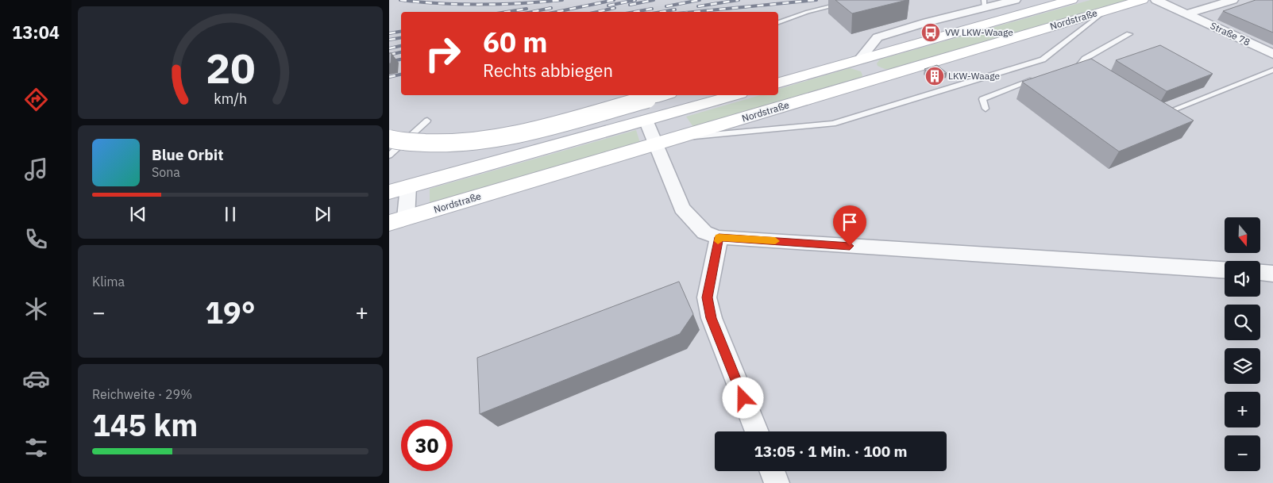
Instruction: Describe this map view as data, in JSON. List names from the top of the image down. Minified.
{"streets":{"street":["Nordstraße","Straße 78"]},"places":{"bus stop":["VW LKW-Waage"],"building":["LKW-Waage"]},"north":"bottom","page":{"tabs":"13:04","turn":["60 m","Rechts abbiegen"],"song":["Blue Orbit","Sona"],"map_buttons":["+","−"],"tile":["Klima",["Reichweite · 29%","145 km"]],"heat":["−","19°","+"],"limit":"30","trip":"13:05 · 1 Min. · 100 m","gauge":["20","km/h"]}}
